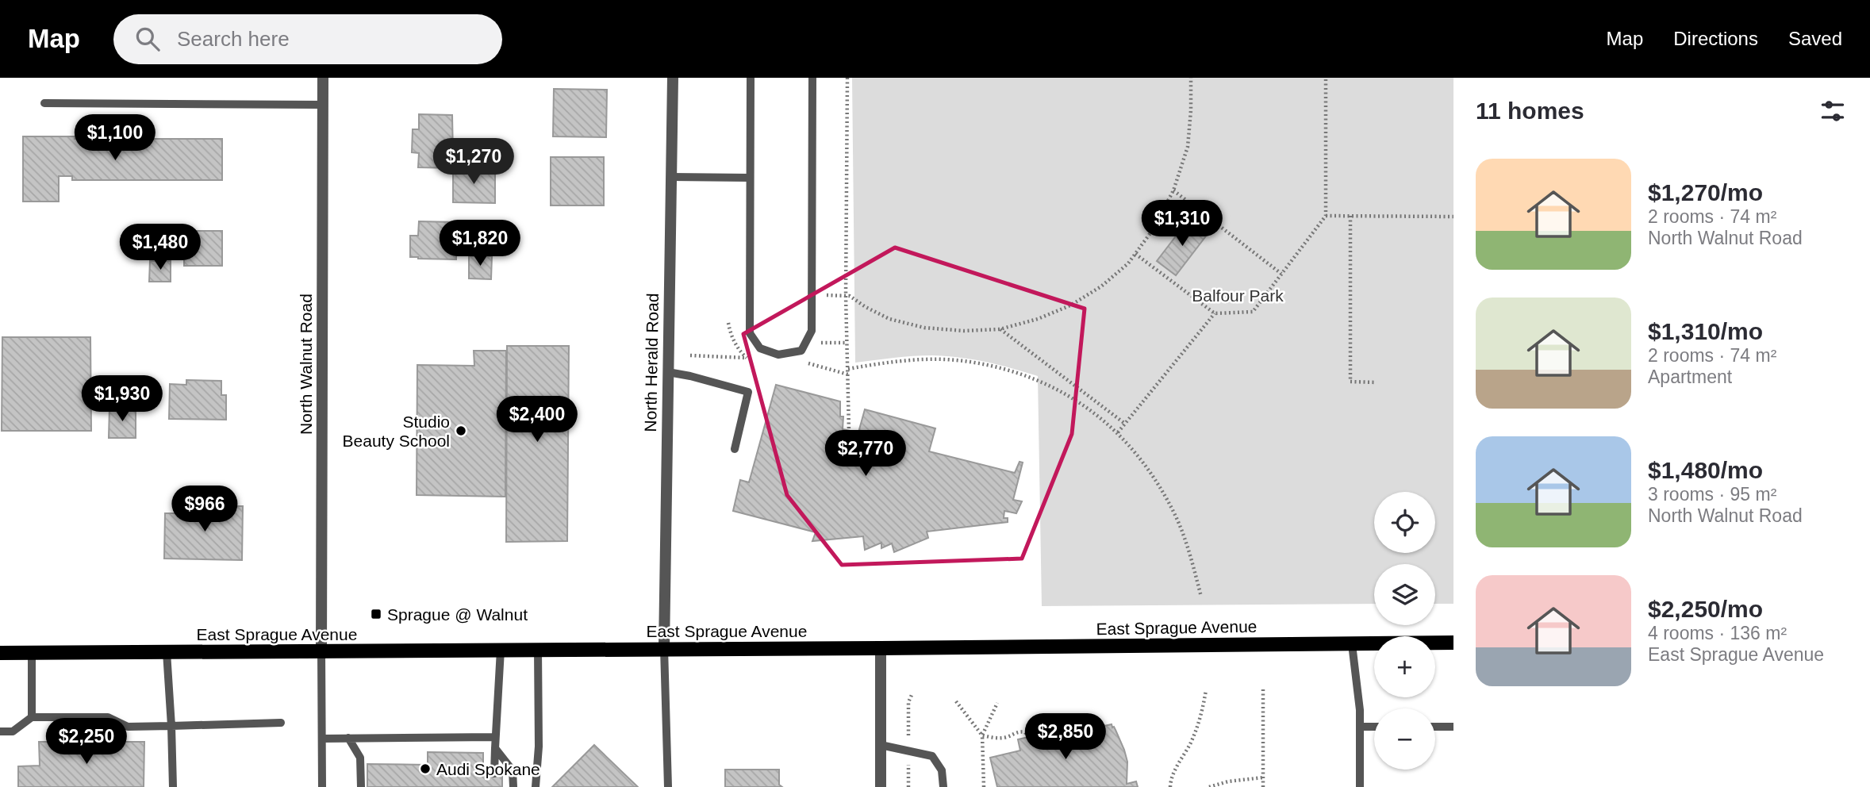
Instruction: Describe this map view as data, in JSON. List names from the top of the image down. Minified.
{"streets":{"main road":["East Sprague Avenue"],"street":["North Herald Road","North Walnut Road"]},"crossings":[["North Herald Road","East Sprague Avenue"],["North Walnut Road","East Sprague Avenue"]],"parks":["Balfour Park"],"places":{"other":["Studio Beauty School","Audi Spokane"],"transit":["Sprague @ Walnut"]},"page":{"header":"Map","search":"Search here","nav":["Map","Directions","Saved"],"heading":"11 homes","price":["$1,100","$1,270","$1,310","$1,820","$1,480","$1,930","$2,400","$2,770","$966","$2,850","$2,250"],"list":[{"name":"$1,270/mo","note":"2 rooms · 74 m² · North Walnut Road"},{"name":"$1,310/mo","note":"2 rooms · 74 m² · Apartment"},{"name":"$1,480/mo","note":"3 rooms · 95 m² · North Walnut Road"},{"name":"$2,250/mo","note":"4 rooms · 136 m² · East Sprague Avenue"}],"map_buttons":["+","−"]}}
